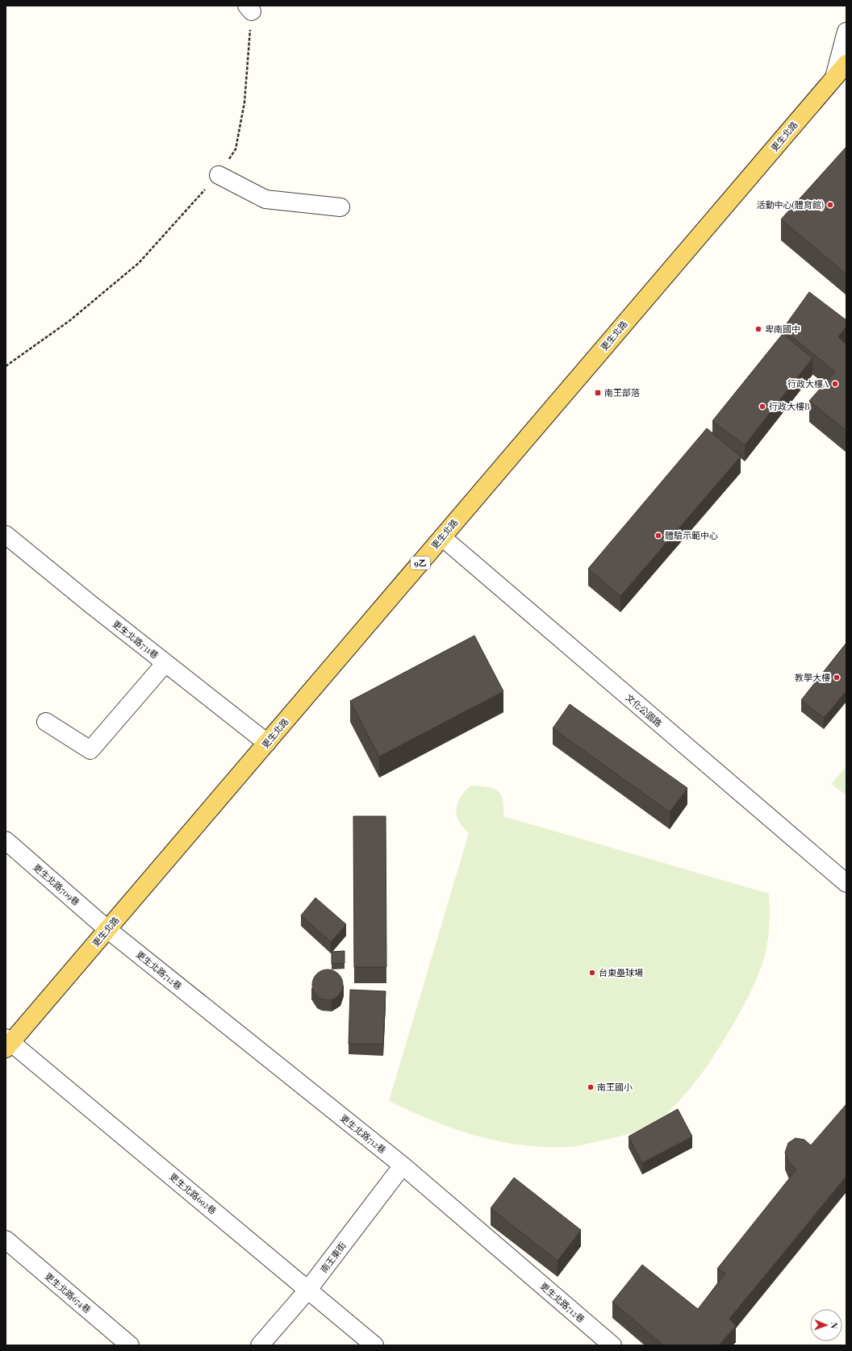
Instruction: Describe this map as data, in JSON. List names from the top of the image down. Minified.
{"streets":{"main road":["更生北路","9乙"],"street":["更生北路731巷","文化公園路","更生北路709巷","更生北路712巷","更生北路692巷","南王東街","更生北路674巷"]},"crossings":[["更生北路","更生北路731巷"],["更生北路","文化公園路"],["更生北路","更生北路709巷"],["更生北路","更生北路712巷"],["更生北路","更生北路692巷"],["更生北路709巷","更生北路712巷"],["更生北路712巷","南王東街"],["更生北路692巷","南王東街"]],"places":{"other":["活動中心(體育館)","卑南國中","行政大樓A","行政大樓B","體驗示範中心","教學大樓","台東壘球場","南王國小"],"transit":["南王部落"]},"north":"right"}
